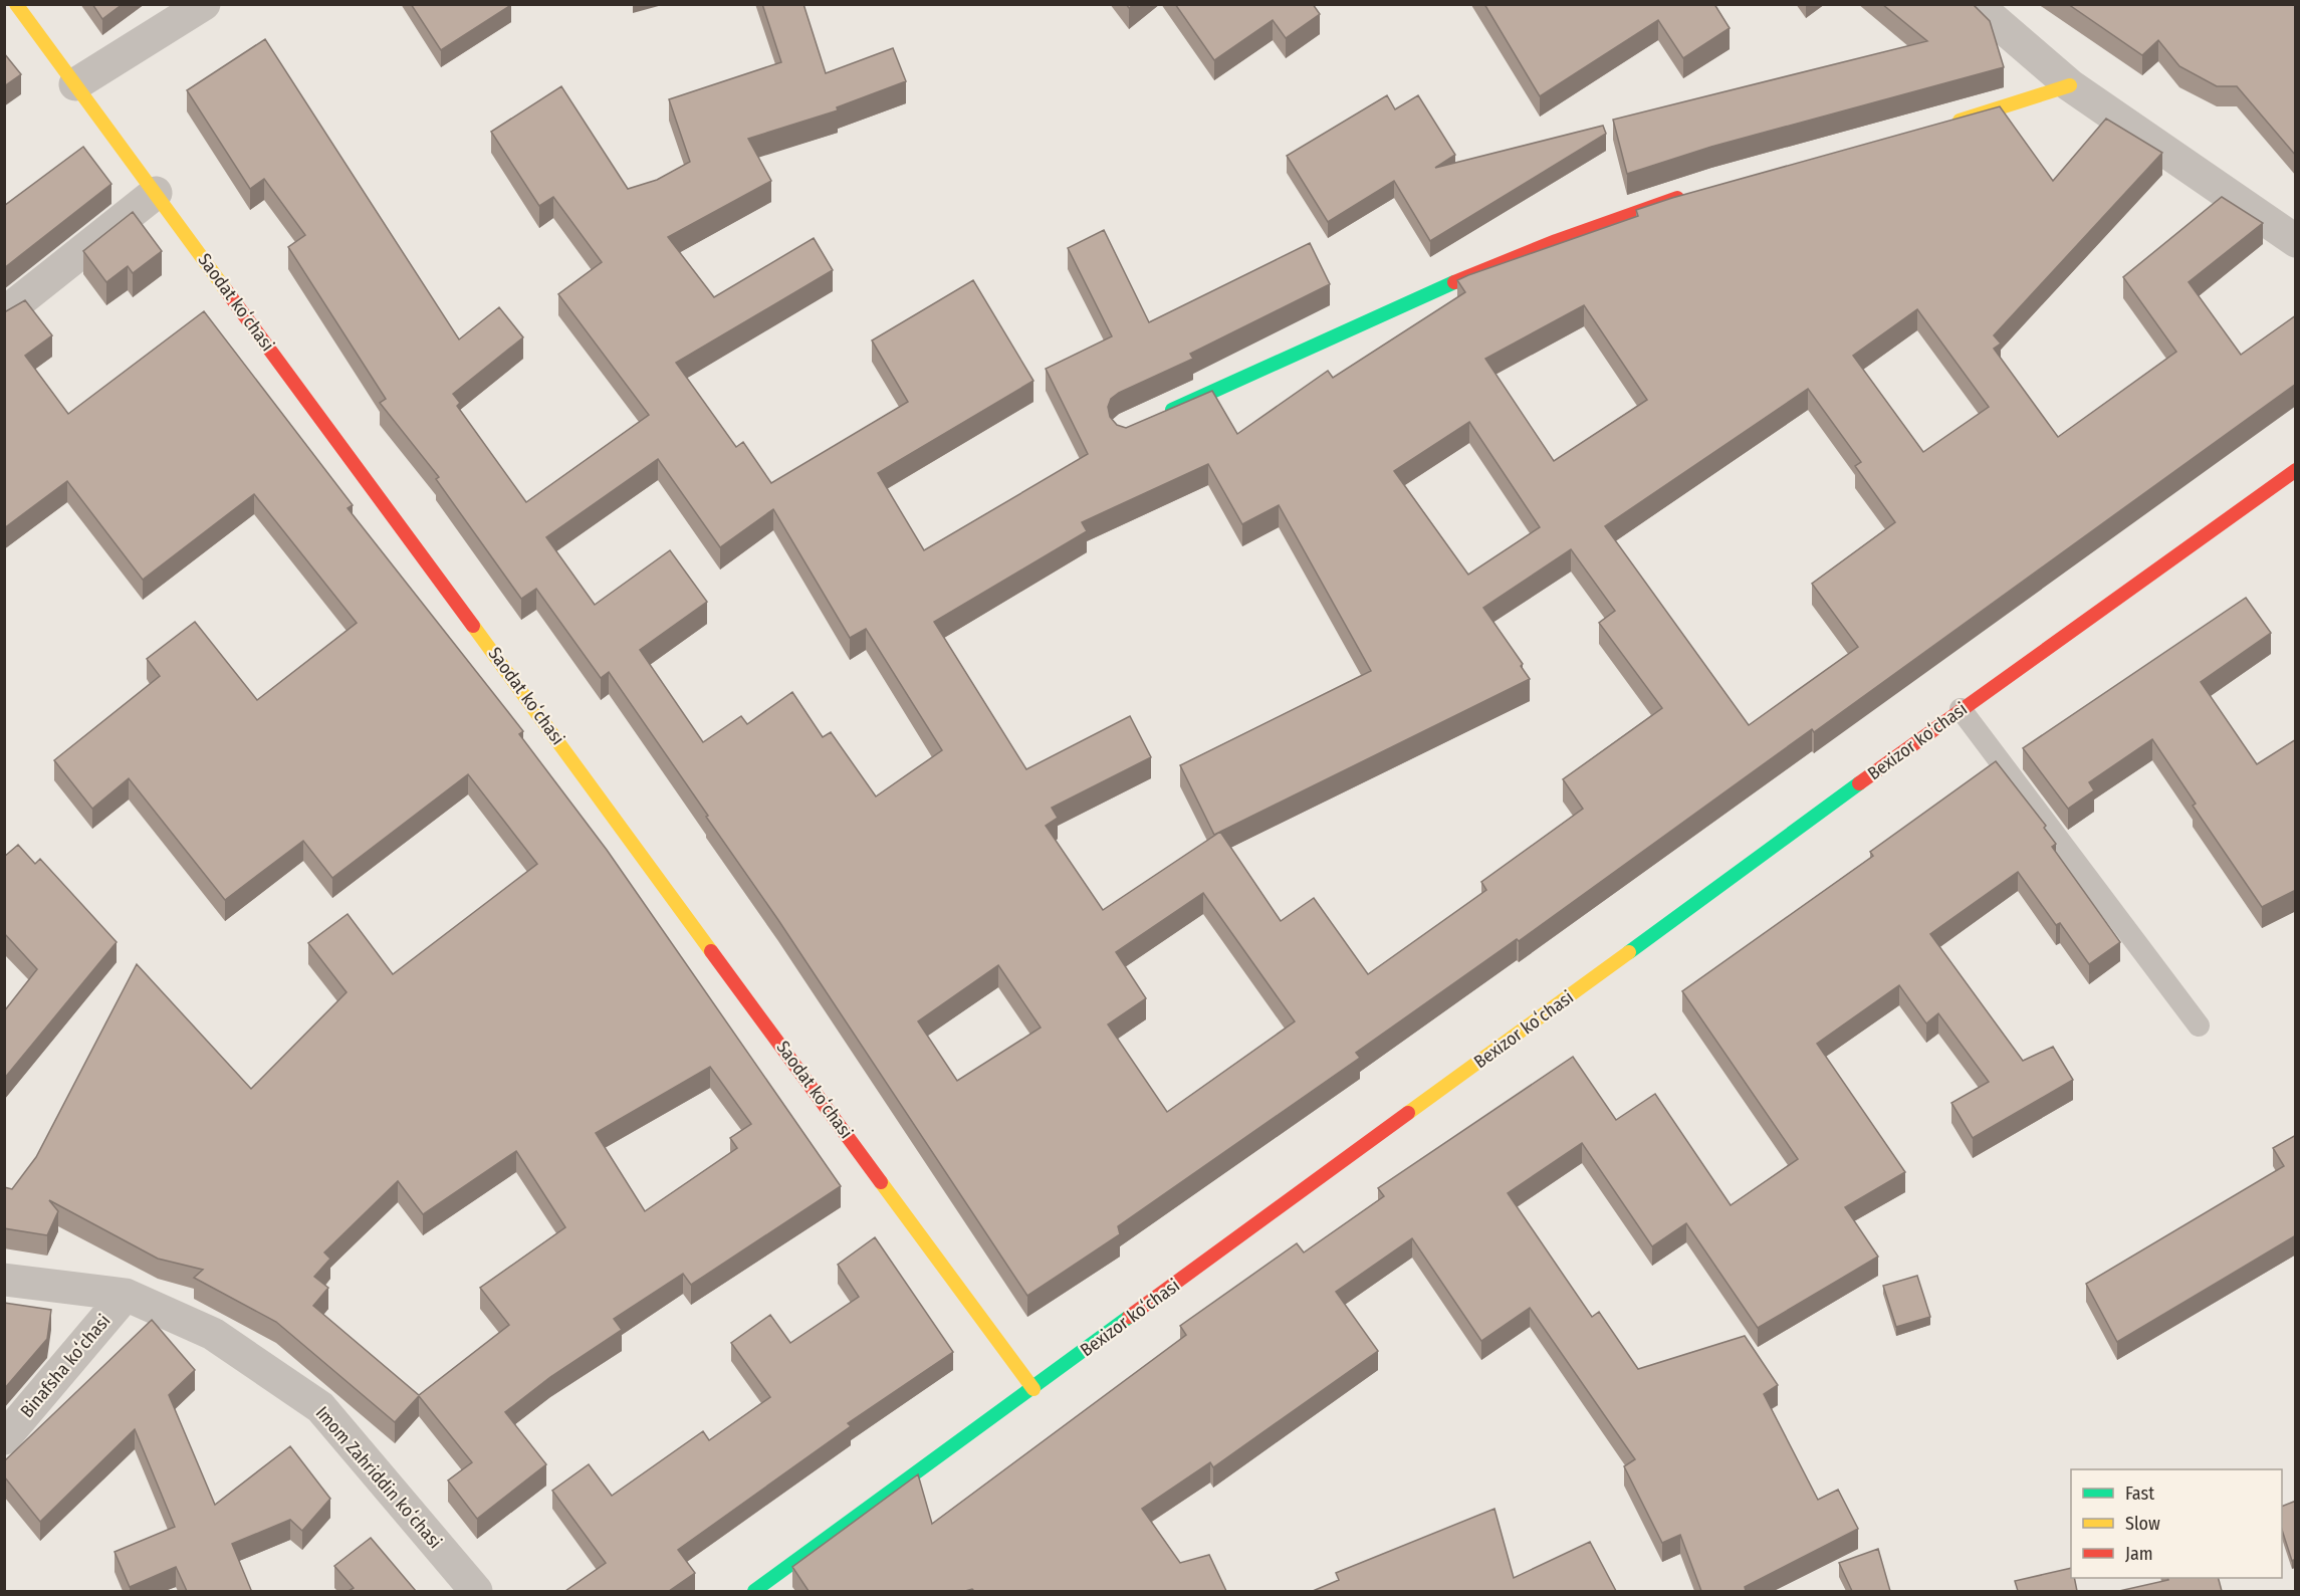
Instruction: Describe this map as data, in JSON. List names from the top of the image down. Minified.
{"streets":{"street":["Saodat koʻchasi","Bexizor koʻchasi","Binafsha koʻchasi","Imom Zahriddin koʻchasi"]},"crossings":[["Saodat koʻchasi","Bexizor koʻchasi"],["Binafsha koʻchasi","Imom Zahriddin koʻchasi"]],"legend":["Fast","Slow","Jam"]}
